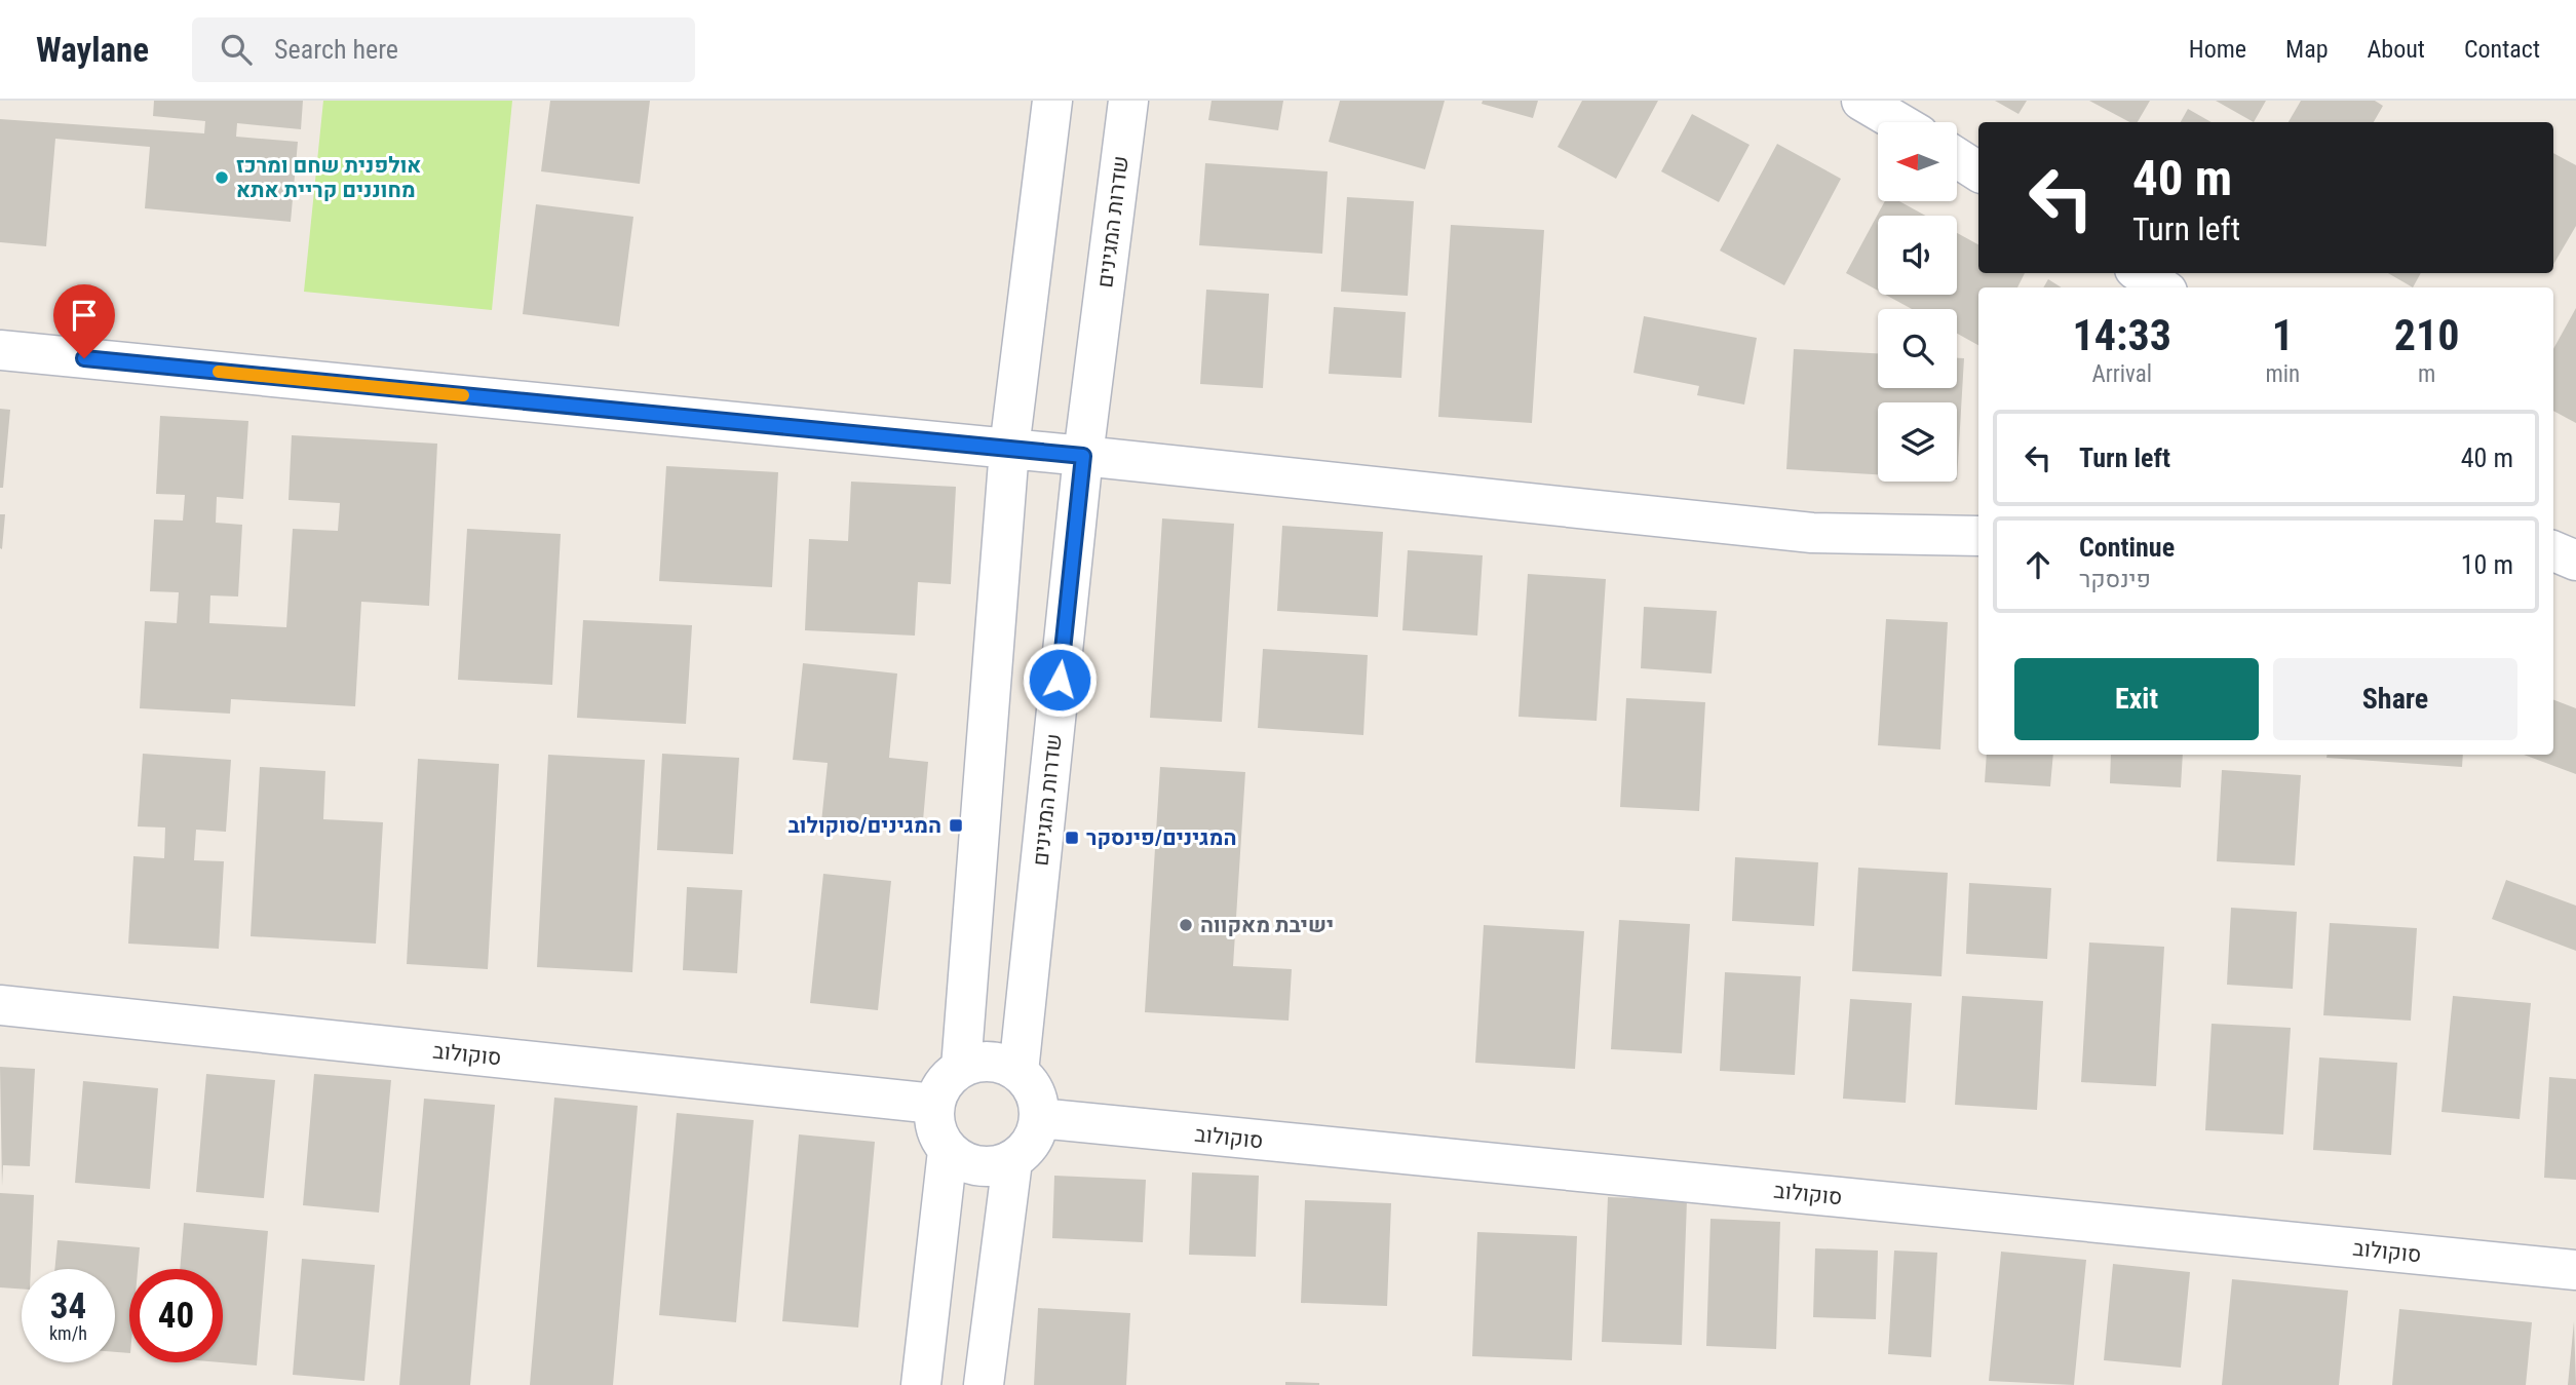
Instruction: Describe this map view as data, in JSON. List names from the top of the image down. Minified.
{"streets":{"street":["שדרות המגינים","סוקולוב"]},"crossings":[["שדרות המגינים","סוקולוב"]],"places":{"other":["אולפנית שחם ומרכז מחוננים קריית אתא","ישיבת מאקווה"],"transit":["המגינים/סוקולוב","המגינים/פינסקר"]},"north":"left","page":{"header":"Waylane","search":"Search here","nav":["Home","Map","About","Contact"],"turn":["40 m","Turn left"],"eta":["14:33","Arrival","1","min","210","m"],"list":[{"name":"Turn left","value":"40 m"},{"name":"Continue","note":"פינסקר","value":"10 m"}],"buttons":["Exit","Share"],"speed":"34 km/h","limit":"40"}}
